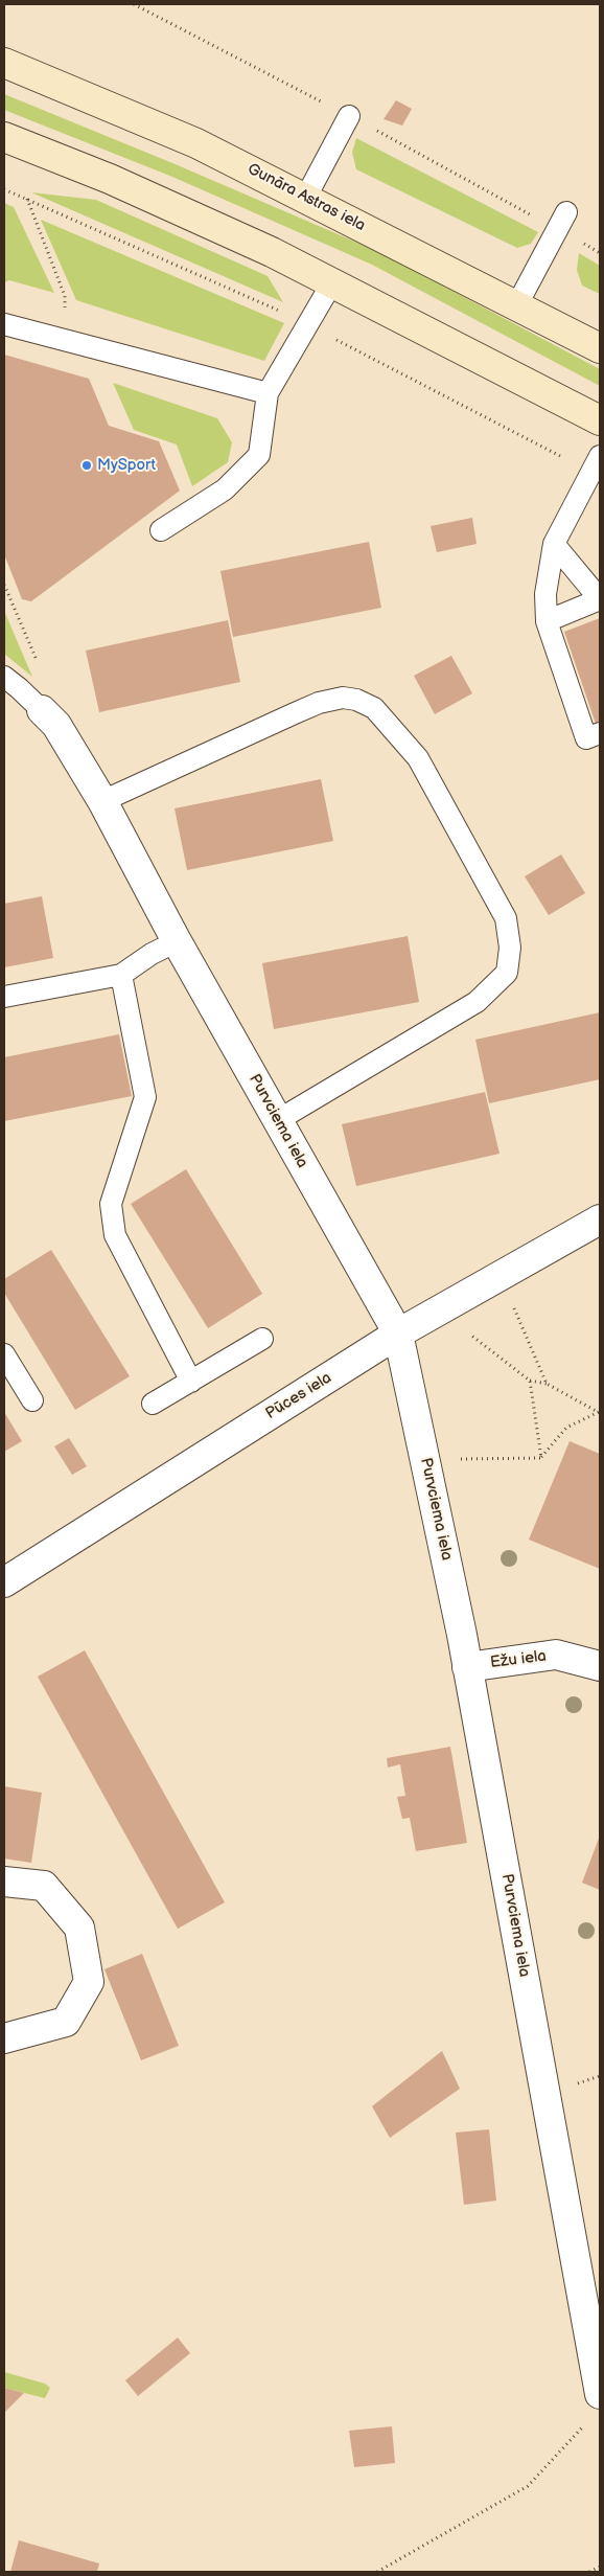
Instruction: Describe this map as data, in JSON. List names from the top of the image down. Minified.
{"streets":{"main road":["Gunāra Astras iela"],"street":["Purvciema iela","Pūces iela","Ežu iela"]},"crossings":[["Purvciema iela","Pūces iela"],["Purvciema iela","Ežu iela"]],"places":["MySport"]}
